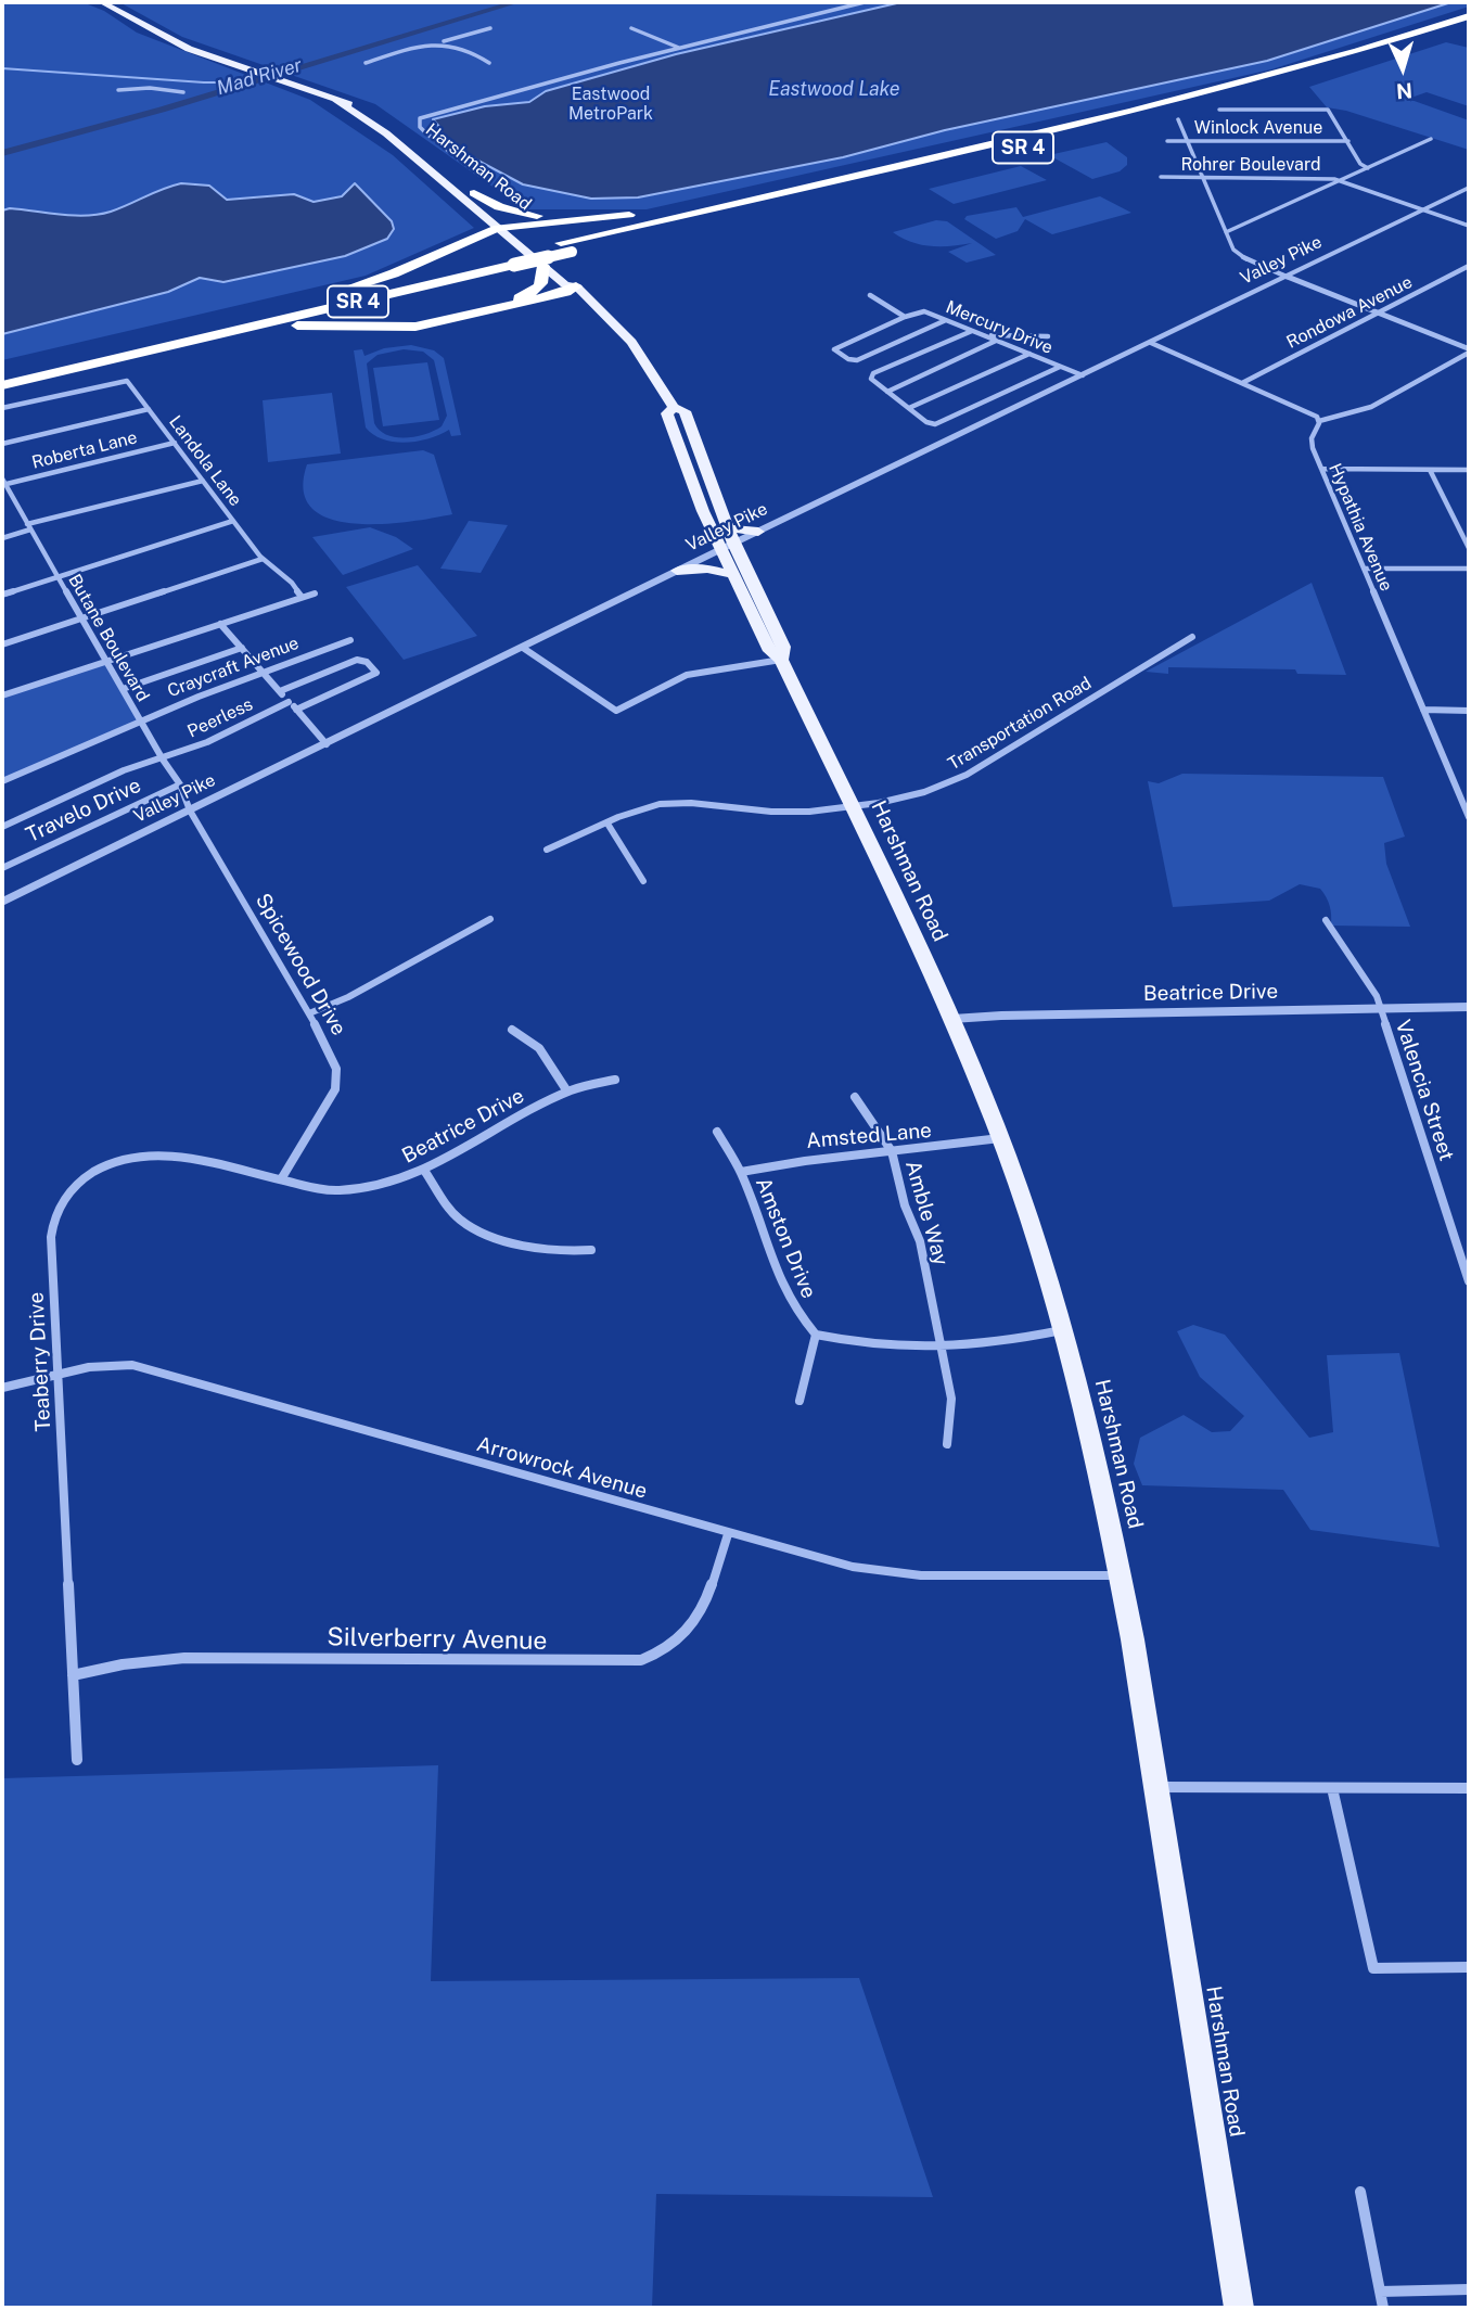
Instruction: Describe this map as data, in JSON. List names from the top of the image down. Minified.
{"streets":{"highway":["SR 4"],"main road":["Harshman Road"],"street":["Winlock Avenue","Rohrer Boulevard","Valley Pike","Rondowa Avenue","Mercury Drive","Roberta Lane","Landola Lane","Hypathia Avenue","Butane Boulevard","Craycraft Avenue","Peerless","Transportation Road","Travelo Drive","Spicewood Drive","Beatrice Drive","Valencia Street","Amsted Lane","Amble Way","Amston Drive","Teaberry Drive","Arrowrock Avenue","Silverberry Avenue"]},"crossings":[["Rohrer Boulevard","Valley Pike"],["Harshman Road","Valley Pike"],["Harshman Road","Transportation Road"],["Harshman Road","Beatrice Drive"],["Harshman Road","Amsted Lane"],["Harshman Road","Arrowrock Avenue"],["Valley Pike","Mercury Drive"],["Valley Pike","Butane Boulevard"],["Valley Pike","Spicewood Drive"],["Roberta Lane","Landola Lane"],["Roberta Lane","Butane Boulevard"],["Butane Boulevard","Craycraft Avenue"],["Butane Boulevard","Peerless"],["Butane Boulevard","Travelo Drive"],["Butane Boulevard","Spicewood Drive"],["Peerless","Travelo Drive"],["Spicewood Drive","Beatrice Drive"],["Spicewood Drive","Teaberry Drive"],["Beatrice Drive","Valencia Street"],["Beatrice Drive","Teaberry Drive"],["Amsted Lane","Amble Way"],["Amsted Lane","Amston Drive"],["Teaberry Drive","Arrowrock Avenue"],["Teaberry Drive","Silverberry Avenue"],["Arrowrock Avenue","Silverberry Avenue"]],"water":["Mad River","Eastwood Lake"],"parks":["Eastwood MetroPark"],"north":"bottom"}
